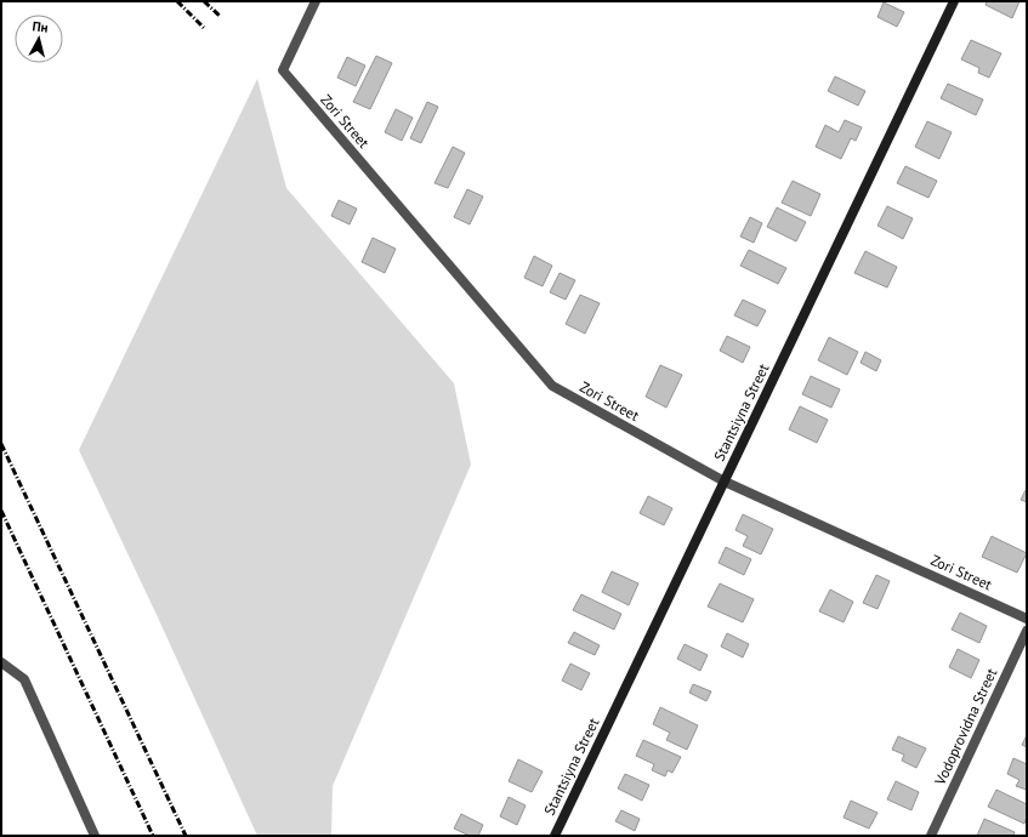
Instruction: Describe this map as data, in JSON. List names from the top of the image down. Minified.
{"streets":{"street":["Zori Street","Stantsiyna Street","Vodoprovidna Street"]},"crossings":[["Zori Street","Stantsiyna Street"]],"north":"top"}
